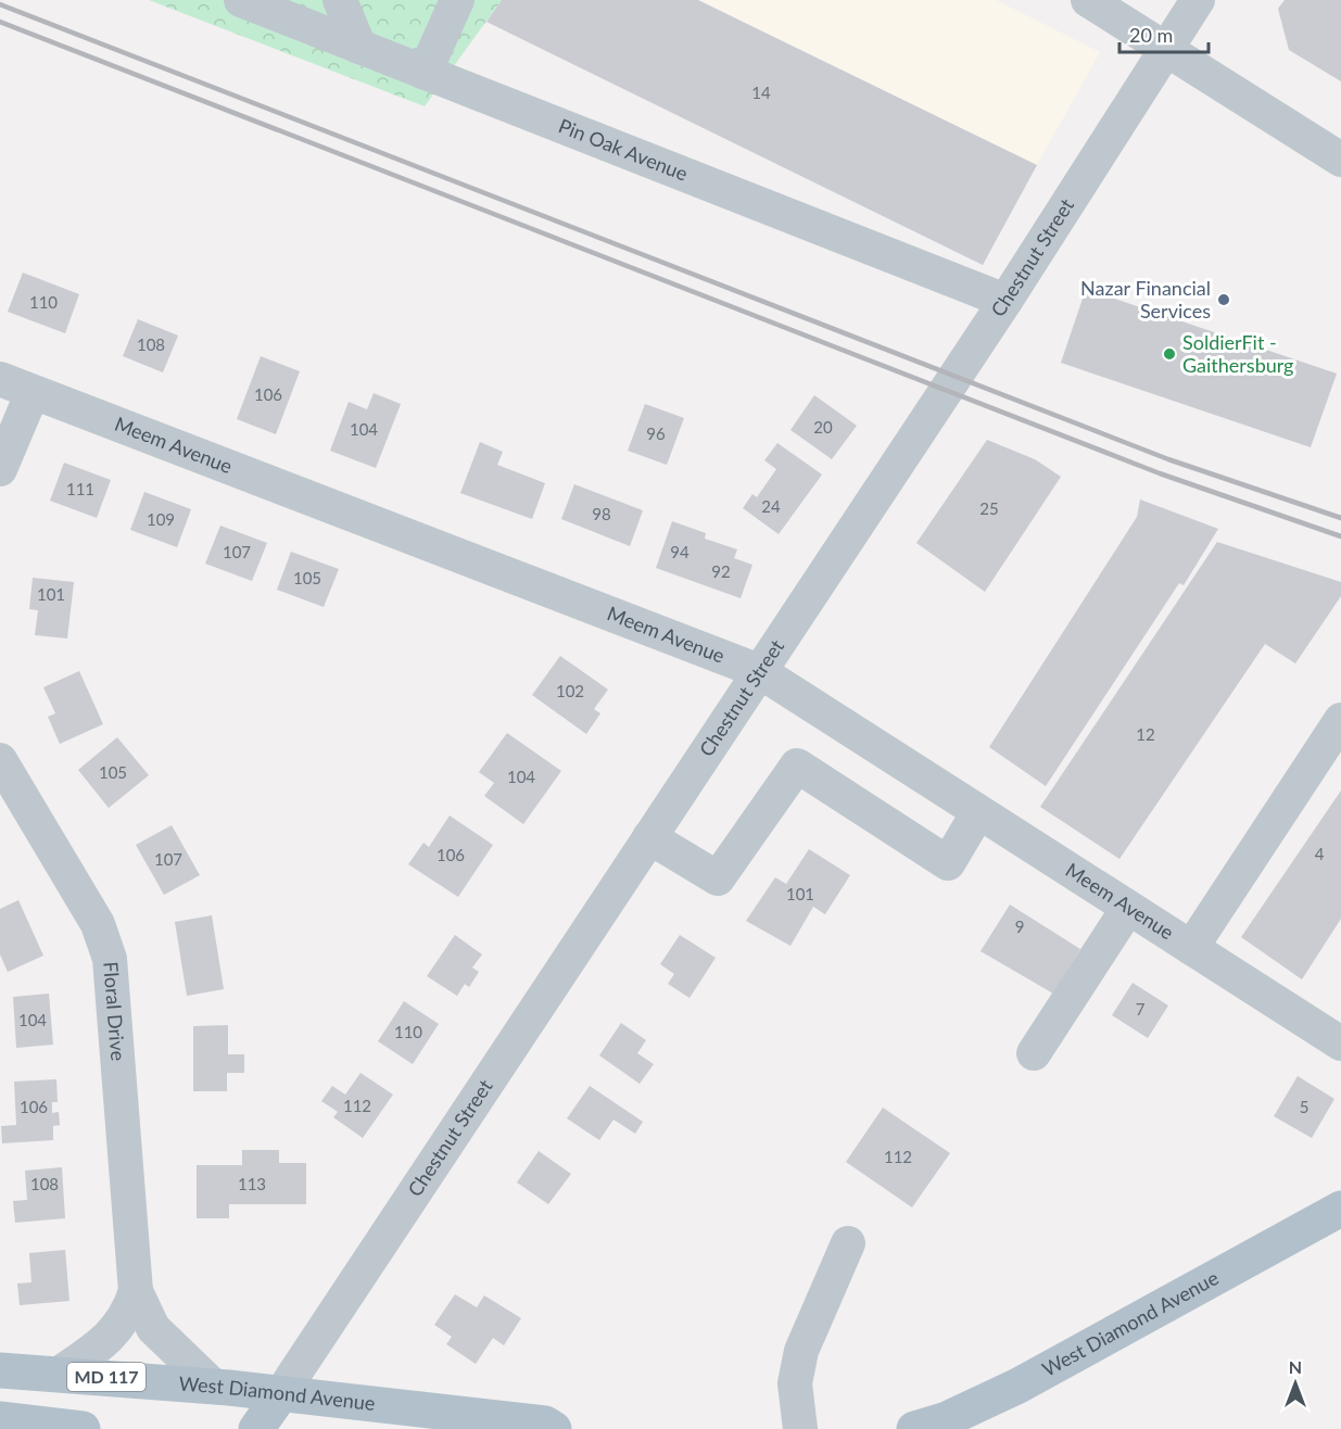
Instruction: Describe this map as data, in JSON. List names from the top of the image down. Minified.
{"streets":{"main road":["West Diamond Avenue","MD 117"],"street":["Pin Oak Avenue","Chestnut Street","Meem Avenue","Floral Drive"]},"crossings":[["Pin Oak Avenue","Chestnut Street"],["Chestnut Street","Meem Avenue"],["Chestnut Street","West Diamond Avenue"],["Floral Drive","West Diamond Avenue"]],"places":["Nazar Financial Services","SoldierFit - Gaithersburg"],"house_numbers":["14","110","108","106","20","104","96","111","24","25","98","109","107","94","92","105","101","102","12","105","104","4","106","107","101","9","7","104","110","112","106","5","112","108","113"],"scale_bar":"20 m","north":"top"}
